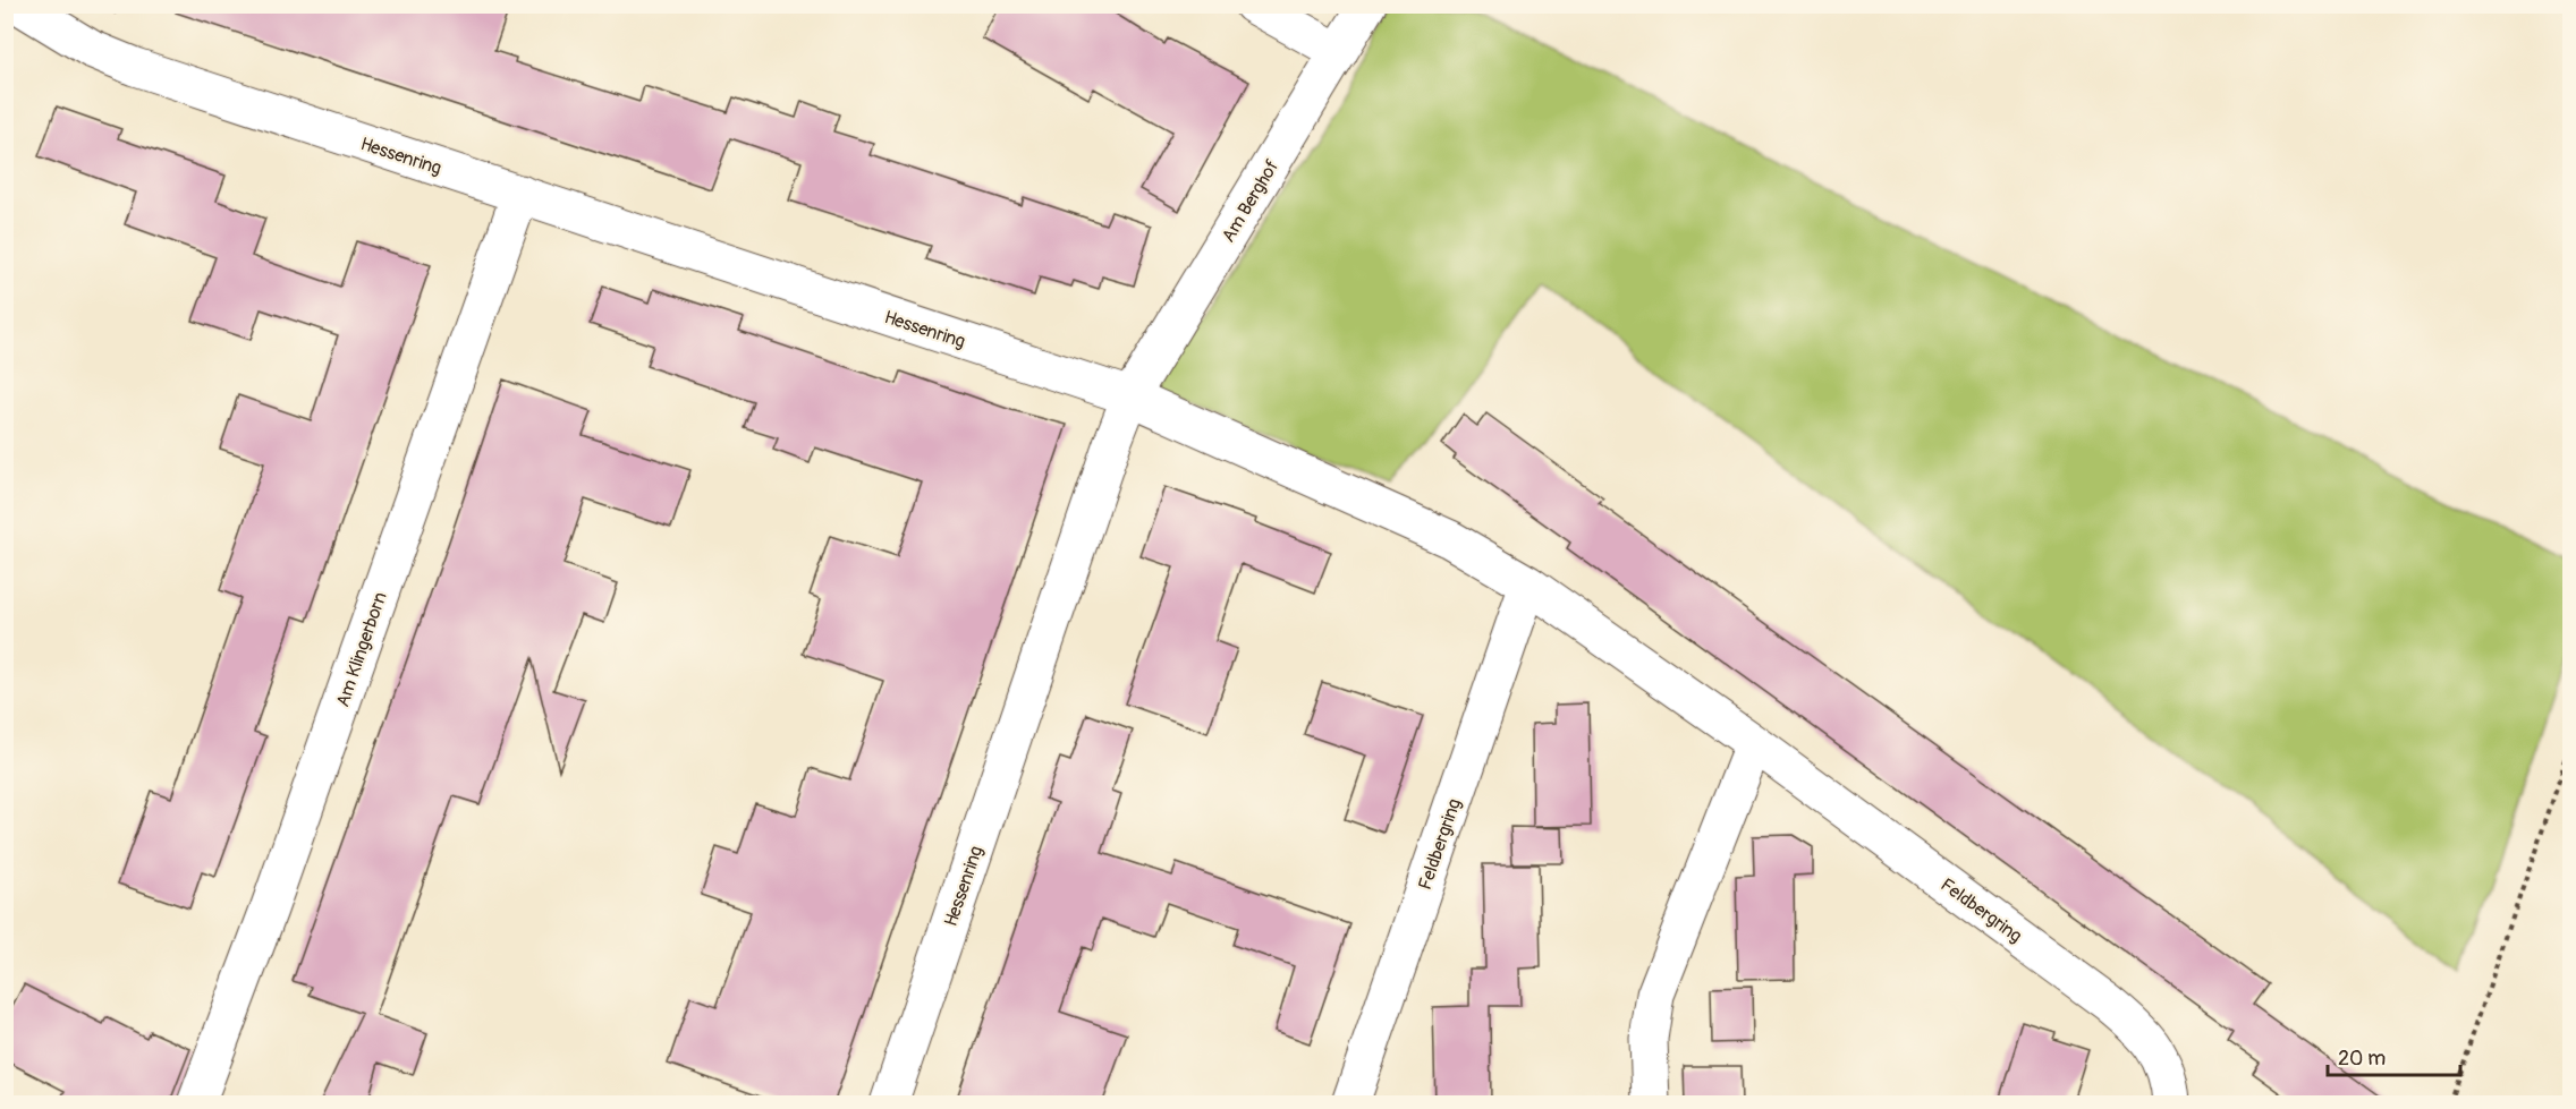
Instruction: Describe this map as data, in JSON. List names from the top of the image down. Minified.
{"streets":{"street":["Hessenring","Am Berghof","Am Klingerborn","Feldbergring"]},"crossings":[["Hessenring","Am Berghof"],["Hessenring","Am Klingerborn"],["Hessenring","Feldbergring"],["Am Berghof","Feldbergring"]],"scale_bar":"20 m"}
